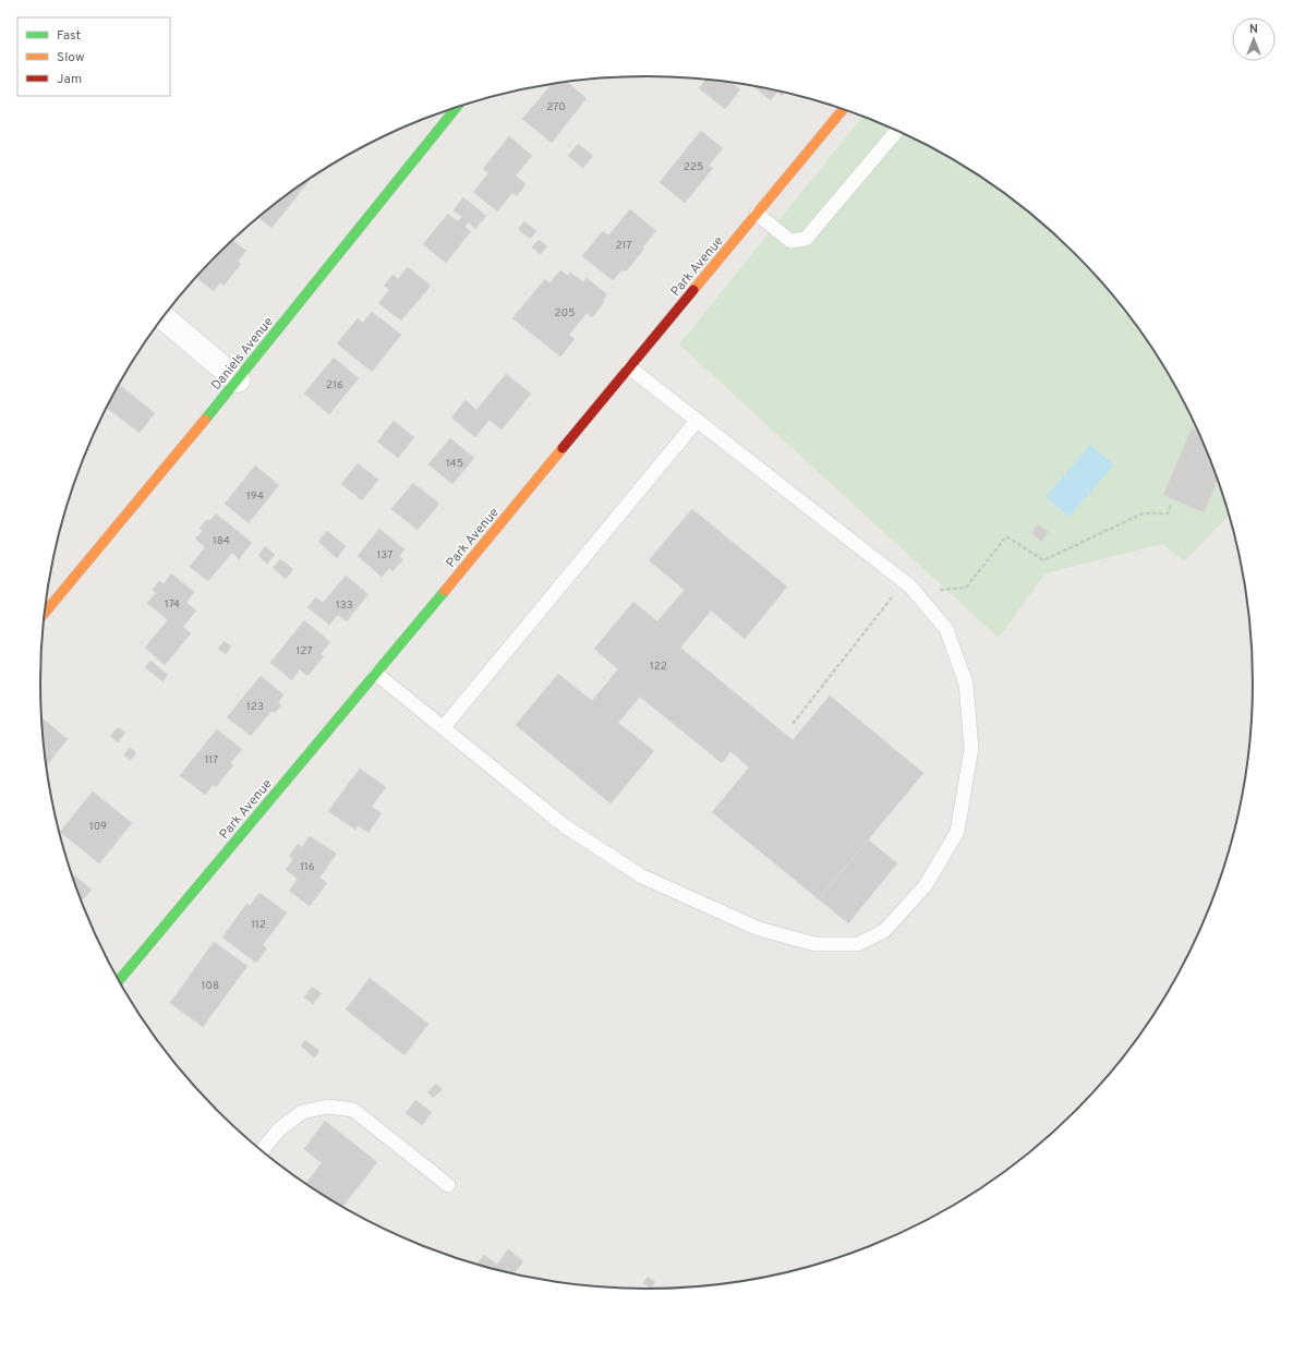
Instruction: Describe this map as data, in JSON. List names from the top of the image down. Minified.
{"streets":{"street":["Park Avenue","Daniels Avenue"]},"house_numbers":["270","225","217","205","216","145","194","184","137","174","133","127","122","123","117","109","116","112","108"],"legend":["Fast","Slow","Jam"],"north":"top"}
